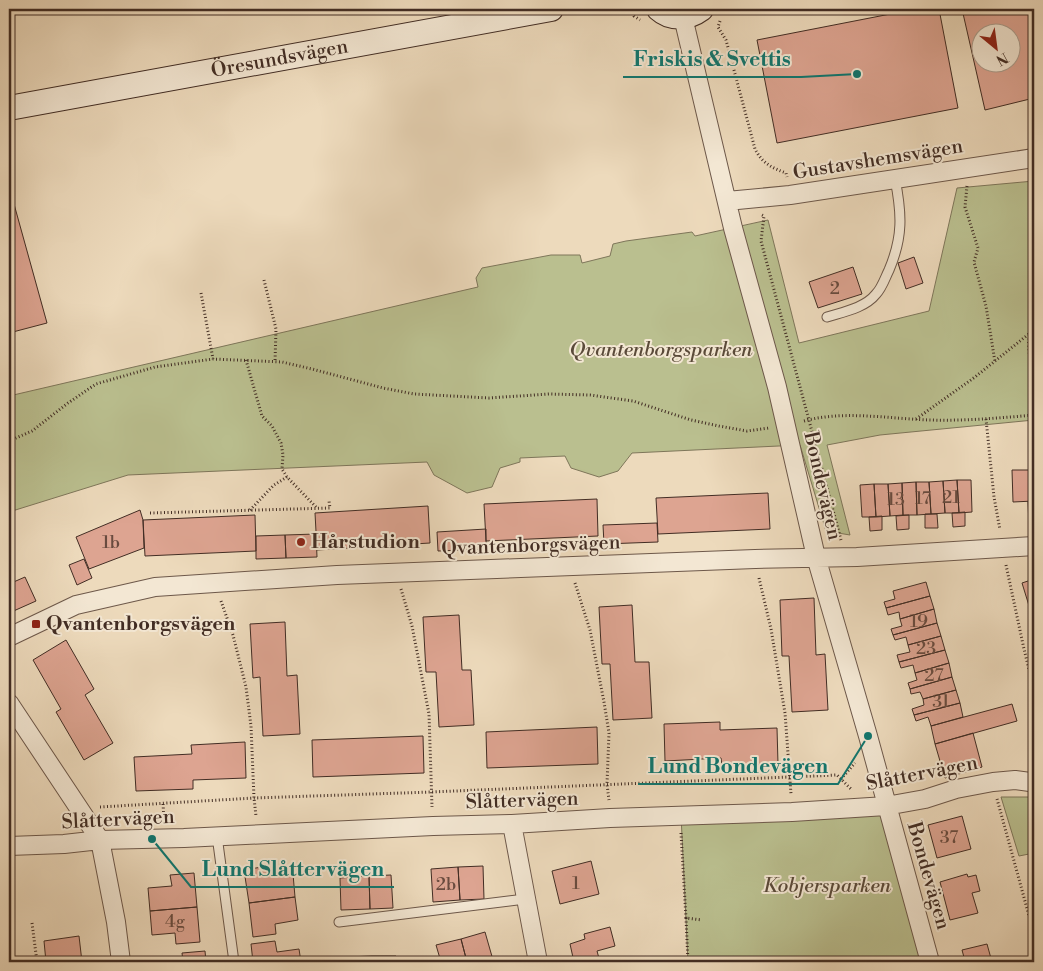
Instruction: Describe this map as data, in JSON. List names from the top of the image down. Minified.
{"streets":{"street":["Öresundsvägen","Gustavshemsvägen","Bondevägen","Qvantenborgsvägen","Slåttervägen"]},"crossings":[["Gustavshemsvägen","Bondevägen"],["Bondevägen","Qvantenborgsvägen"],["Bondevägen","Slåttervägen"]],"parks":["Qvantenborgsparken","Kobjersparken"],"places":{"other":["Friskis & Svettis","Hårstudion","Lund Bondevägen","Lund Slåttervägen"],"transit":["Qvantenborgsvägen"]},"house_numbers":["2","21","17","13","1b","19","23","27","31","37","1","2b","4g"],"north":"bottom right"}
